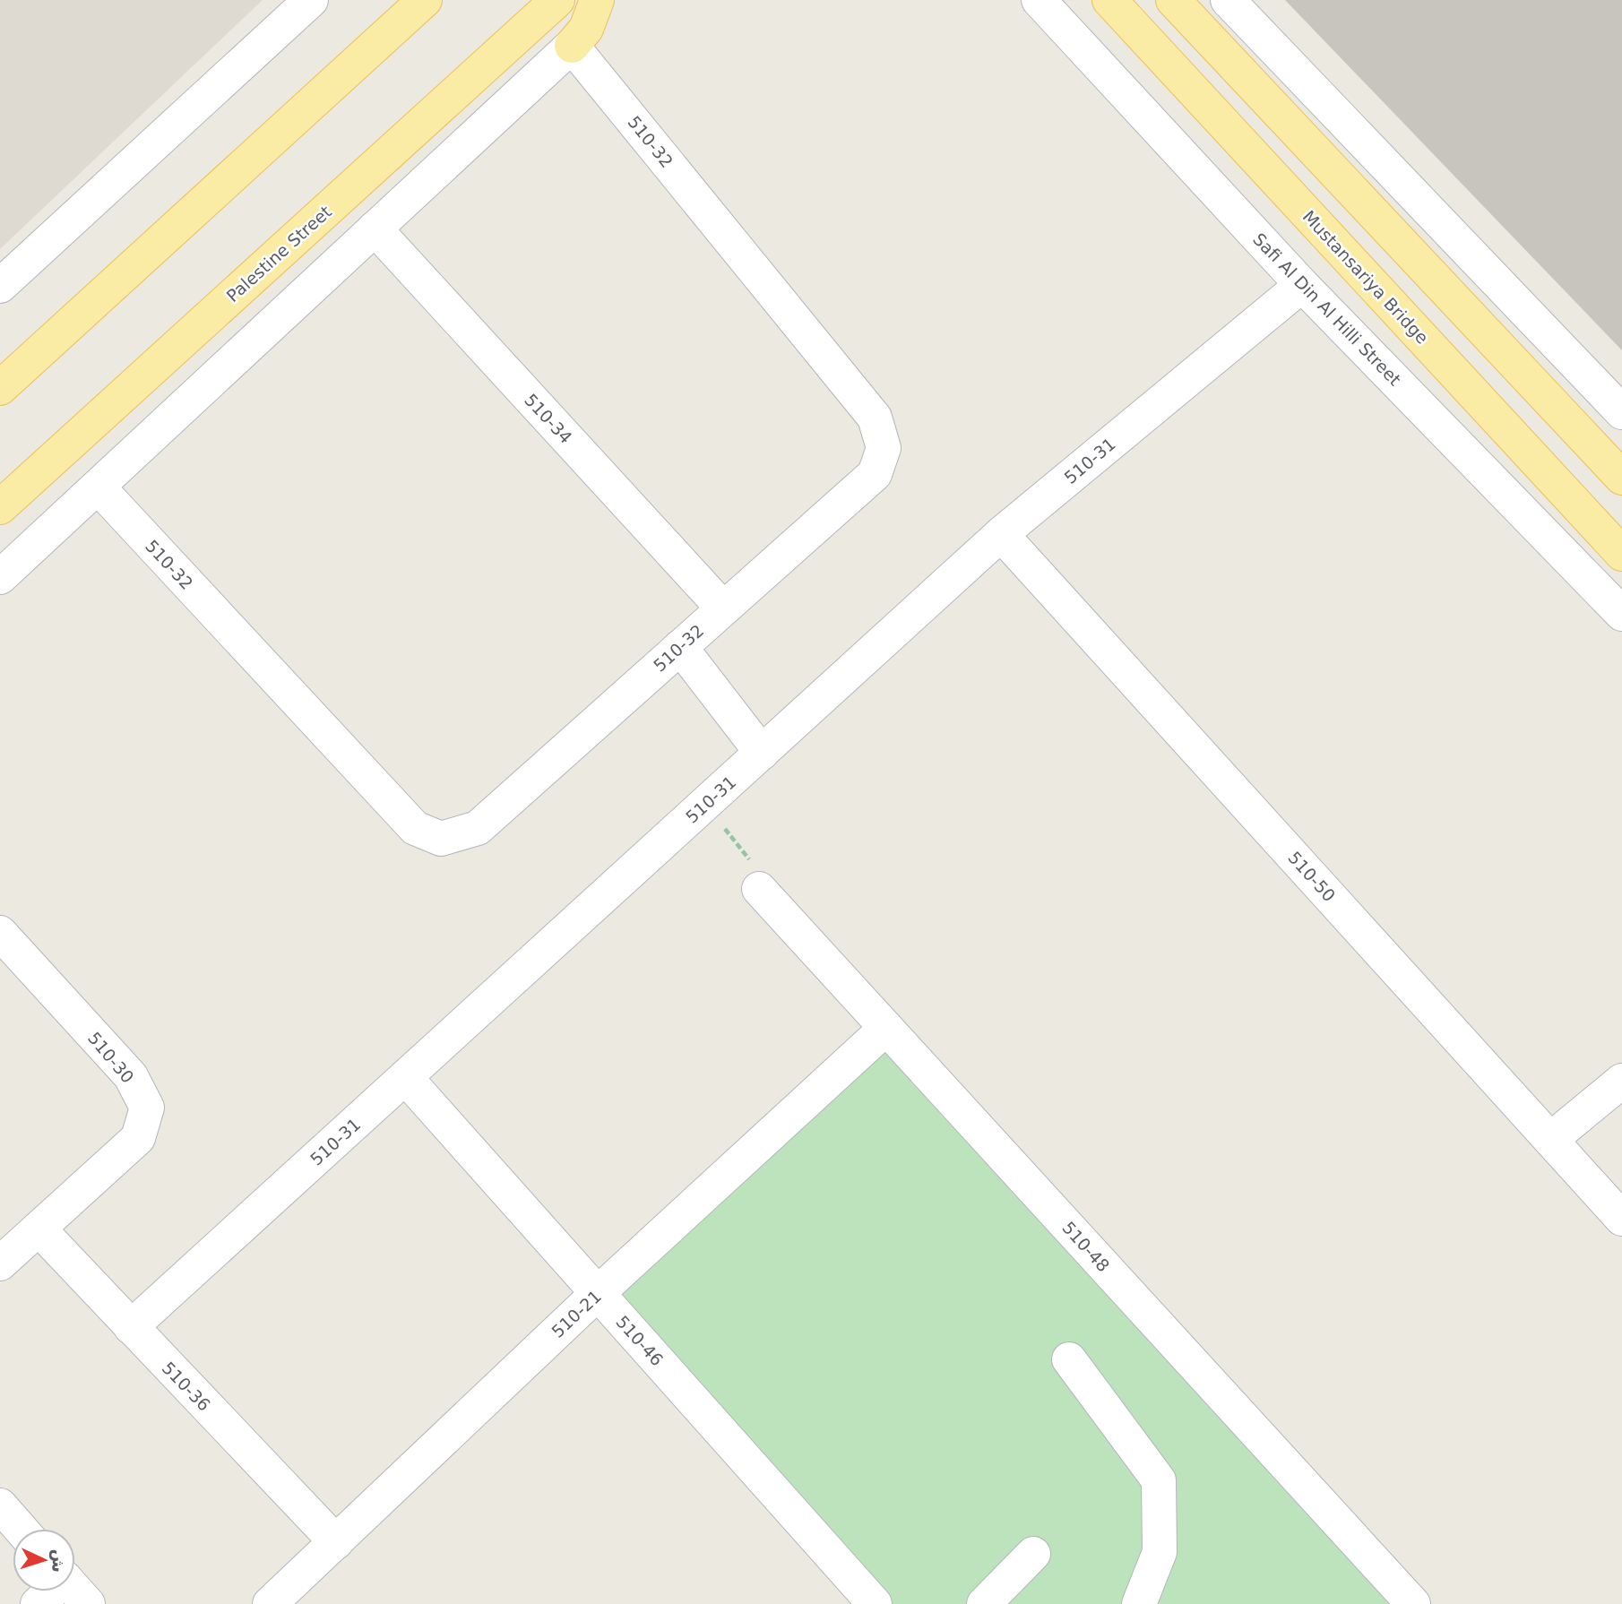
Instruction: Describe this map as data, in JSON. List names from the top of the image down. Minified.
{"streets":{"main road":["Palestine Street","Mustansariya Bridge"],"street":["510-32","Safi Al Din Al Hilli Street","510-34","510-31","510-50","510-30","510-48","510-21","510-46","510-36"]},"crossings":[["510-32","510-34"],["Safi Al Din Al Hilli Street","510-31"],["510-31","510-50"],["510-31","510-46"],["510-31","510-36"],["510-30","510-36"],["510-48","510-21"],["510-21","510-46"],["510-21","510-36"]],"north":"right"}
